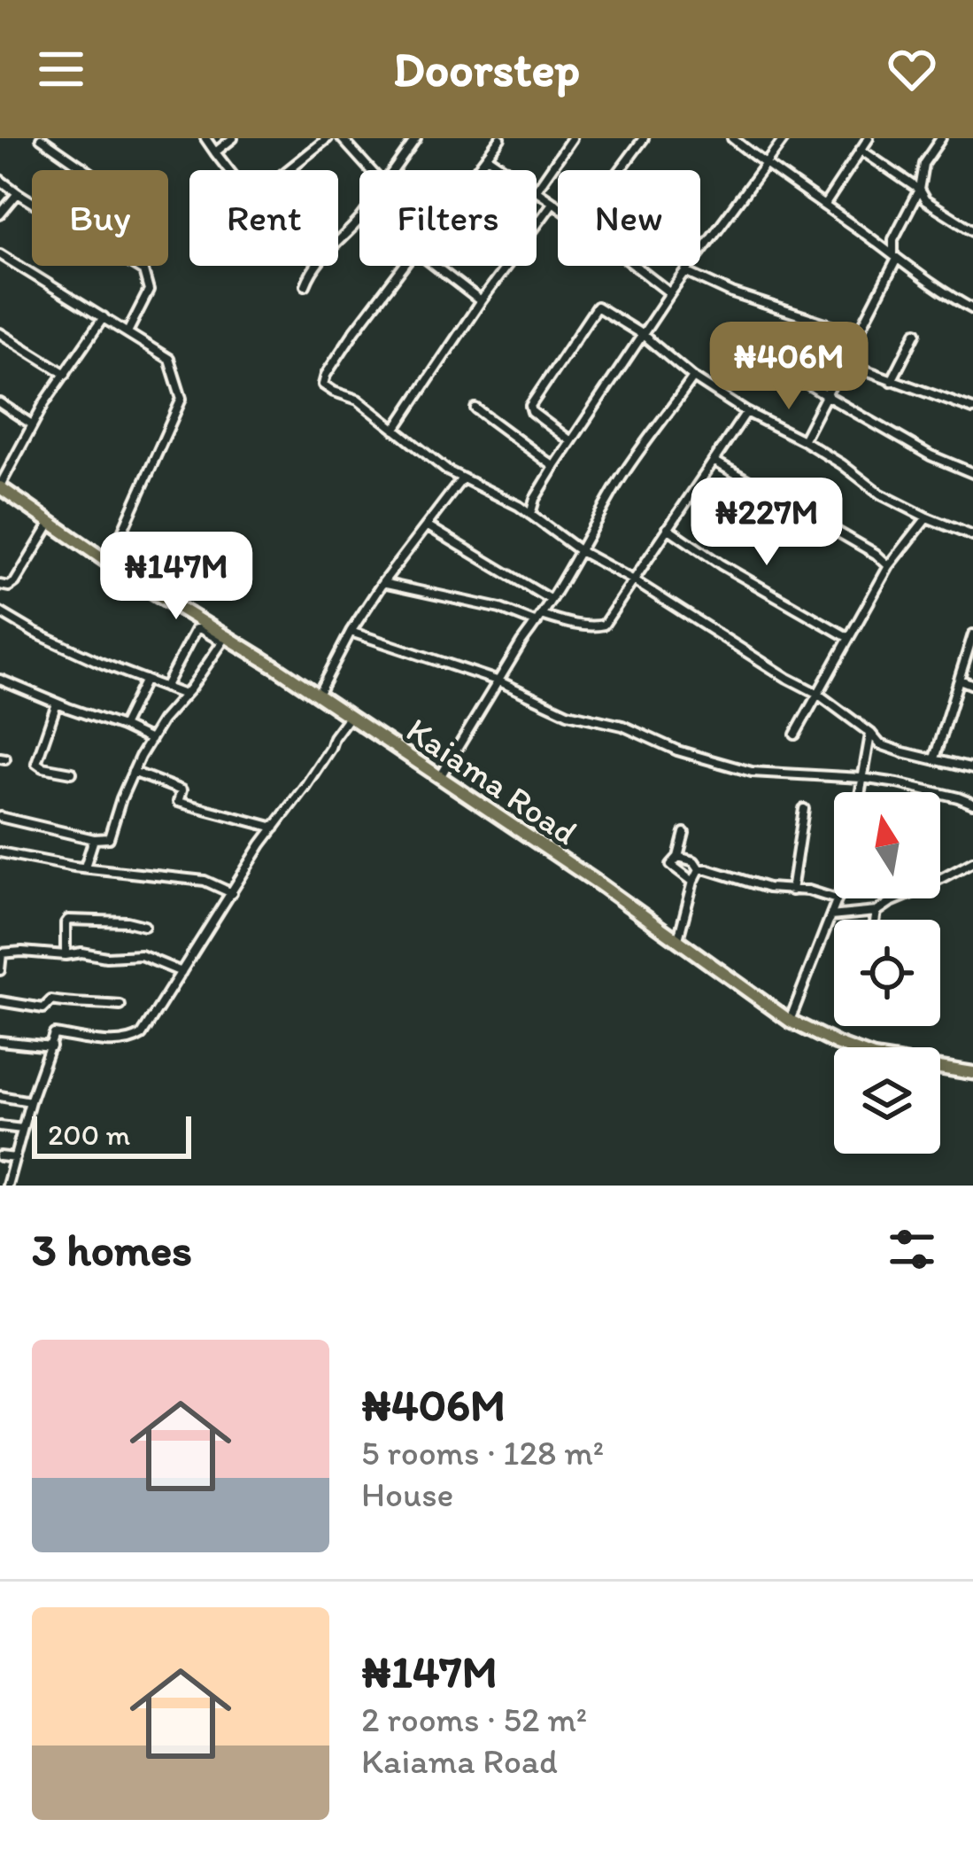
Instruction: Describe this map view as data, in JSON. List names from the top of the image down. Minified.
{"streets":{"highway":["Kaiama Road"]},"scale_bar":"200 m","north":"top","page":{"header":"Doorstep","chip":["Buy","Rent","Filters","New"],"price":["₦406M","₦227M","₦147M"],"scale":"200 m","heading":"3 homes","list":[{"name":"₦406M","note":"5 rooms · 128 m² · House"},{"name":"₦147M","note":"2 rooms · 52 m² · Kaiama Road"}]}}
